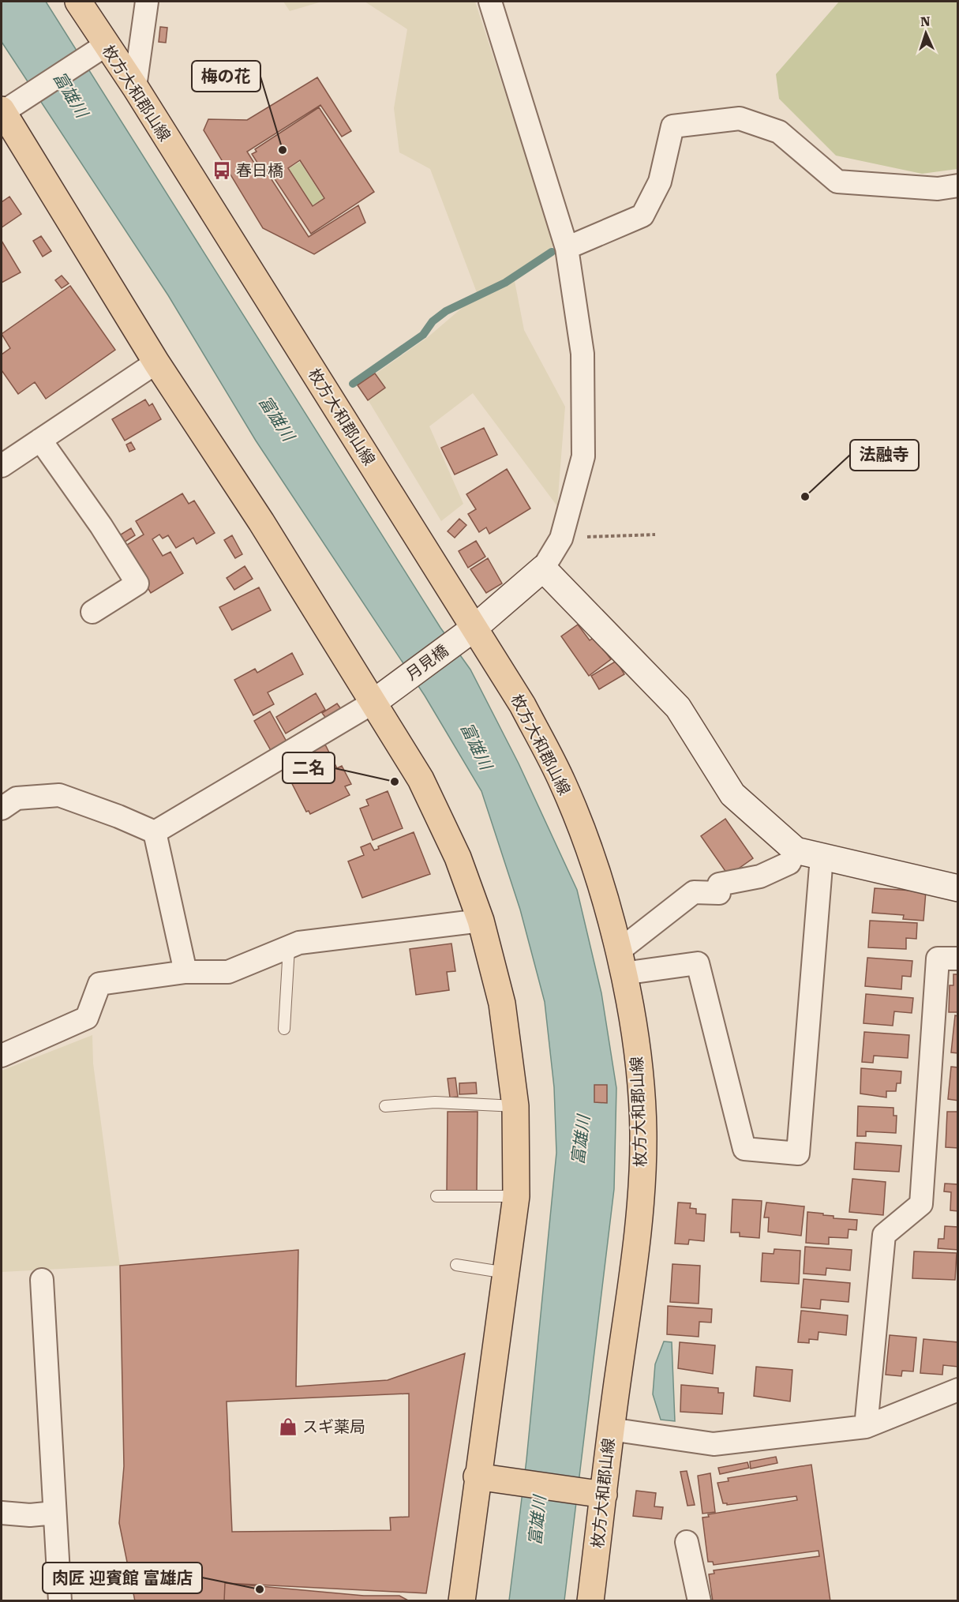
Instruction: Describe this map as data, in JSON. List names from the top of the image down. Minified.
{"streets":{"main road":["枚方大和郡山線"],"street":["月見橋"]},"crossings":[["枚方大和郡山線","月見橋"]],"water":["富雄川"],"places":{"other":["梅の花","法融寺","二名","肉匠 迎賓館 富雄店"],"bus stop":["春日橋"],"shop":["スギ薬局"]},"north":"top"}
